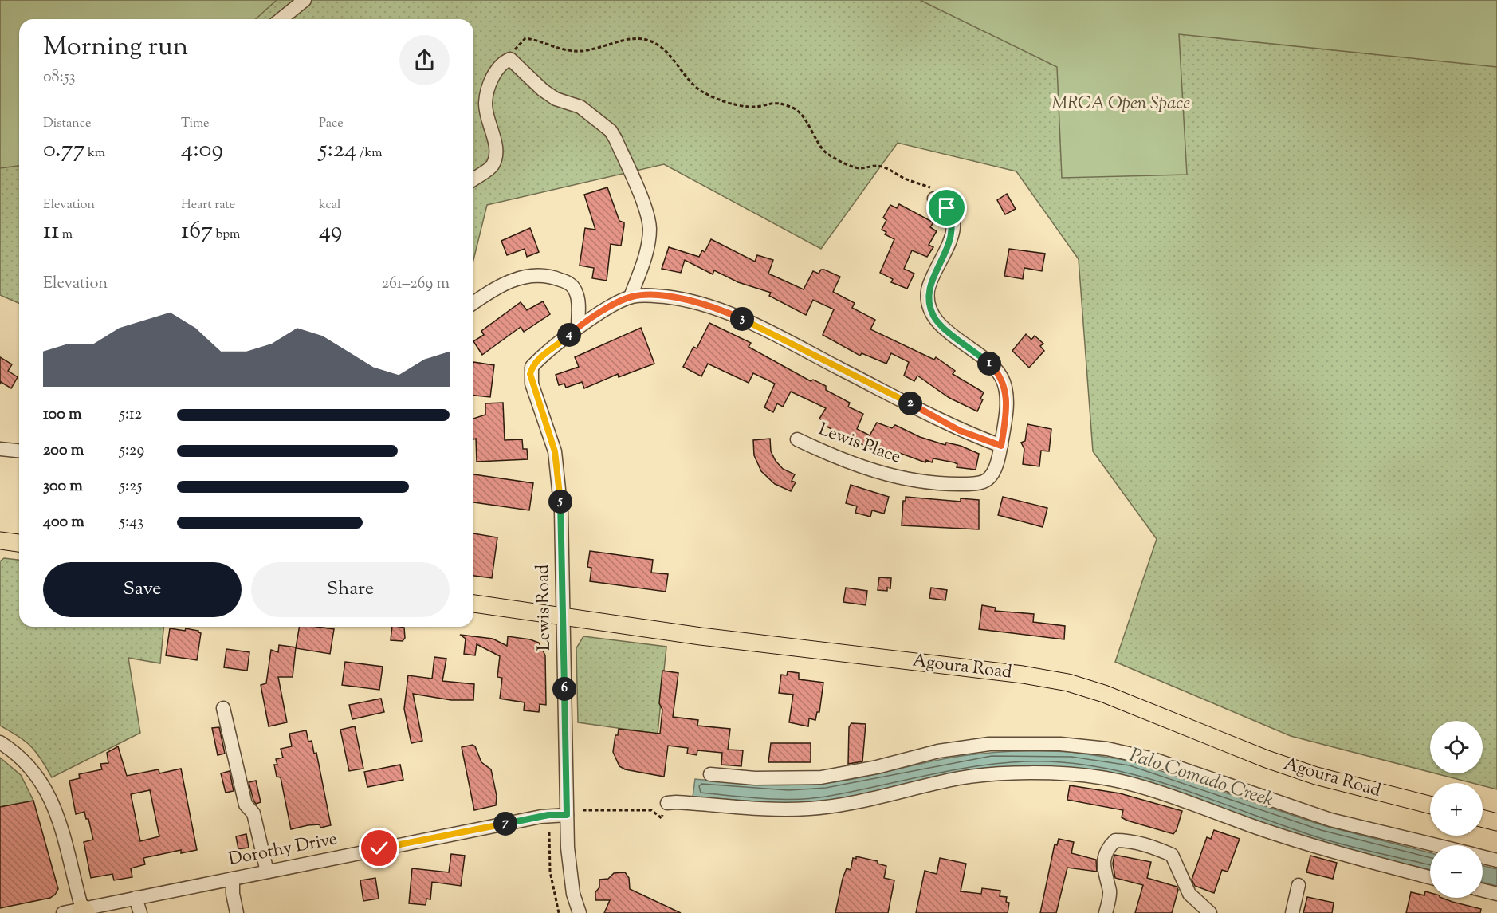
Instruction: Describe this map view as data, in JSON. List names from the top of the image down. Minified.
{"streets":{"main road":["Agoura Road"],"street":["Lewis Place","Lewis Road","Dorothy Drive"]},"crossings":[["Lewis Road","Agoura Road"],["Lewis Road","Dorothy Drive"]],"water":["Palo Comado Creek"],"parks":["MRCA Open Space"],"page":{"heading":["Morning run","08:53"],"stats":[["Distance","0.77 km"],["Time","4:09"],["Pace","5:24 /km"],["Elevation","11 m"],["Heart rate","167 bpm"],["kcal","49"]],"chart":["Elevation","261–269 m"],"pins":["3","4","1","2","5","6","7"],"list":[{"name":"100 m","note":"5:12"},{"name":"200 m","note":"5:29"},{"name":"300 m","note":"5:25"},{"name":"400 m","note":"5:43"}],"buttons":["Save","Share"],"map_buttons":["+","−"]}}
